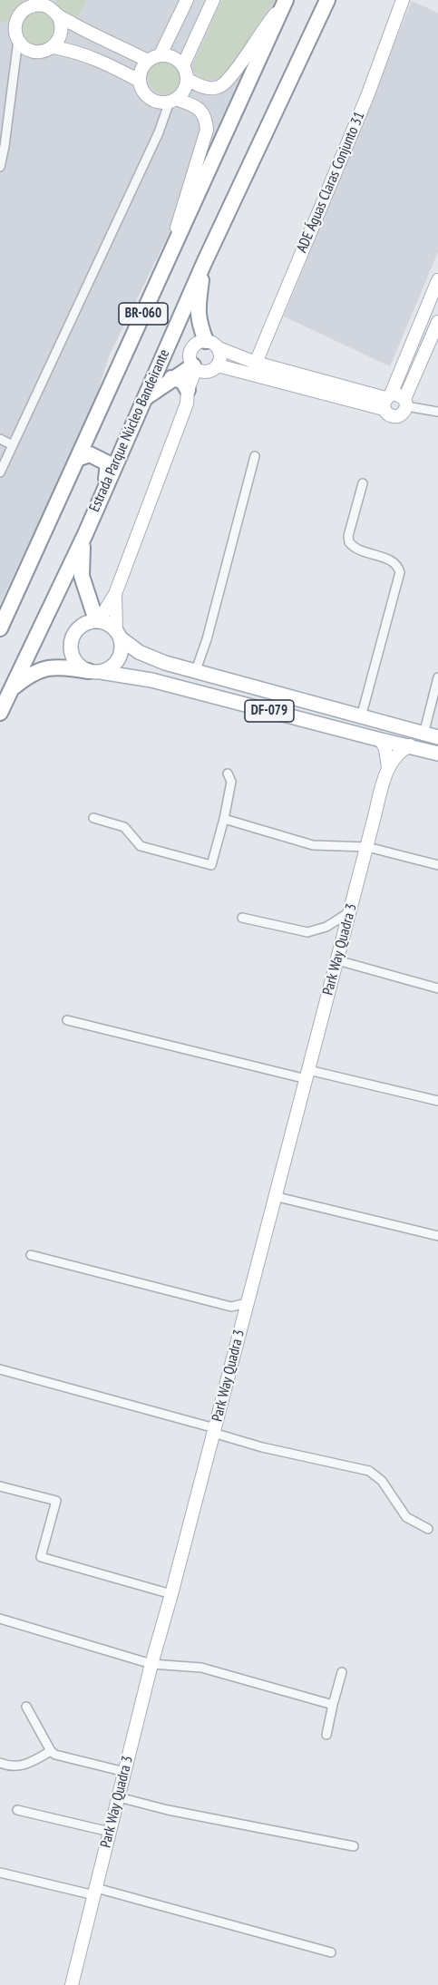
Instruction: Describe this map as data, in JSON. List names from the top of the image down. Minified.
{"streets":{"highway":["BR-060","Estrada Parque Núcleo Bandeirante"],"main road":["DF-079"],"street":["ADE Águas Claras Conjunto 31","Park Way Quadra 3"]},"crossings":[["DF-079","Park Way Quadra 3"]]}
